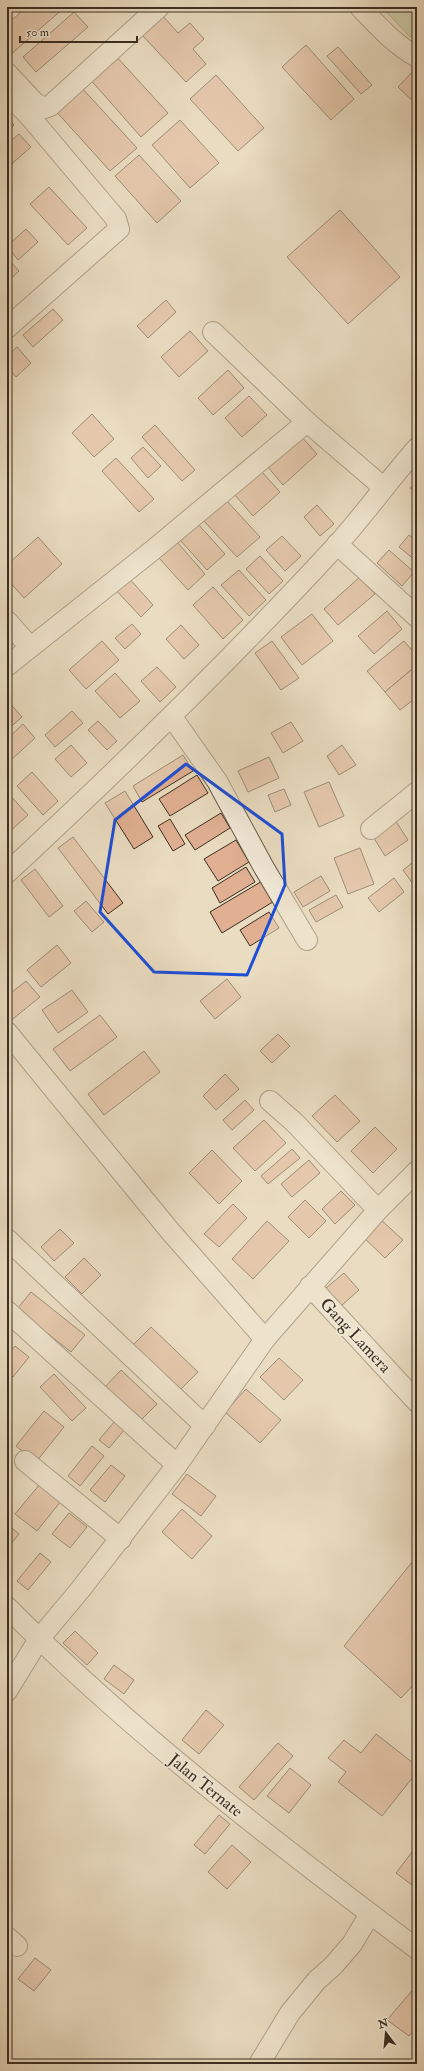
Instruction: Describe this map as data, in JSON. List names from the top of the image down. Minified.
{"streets":{"street":["Gang Lamera","Jalan Ternate"]},"scale_bar":"50 m","north":"top"}
